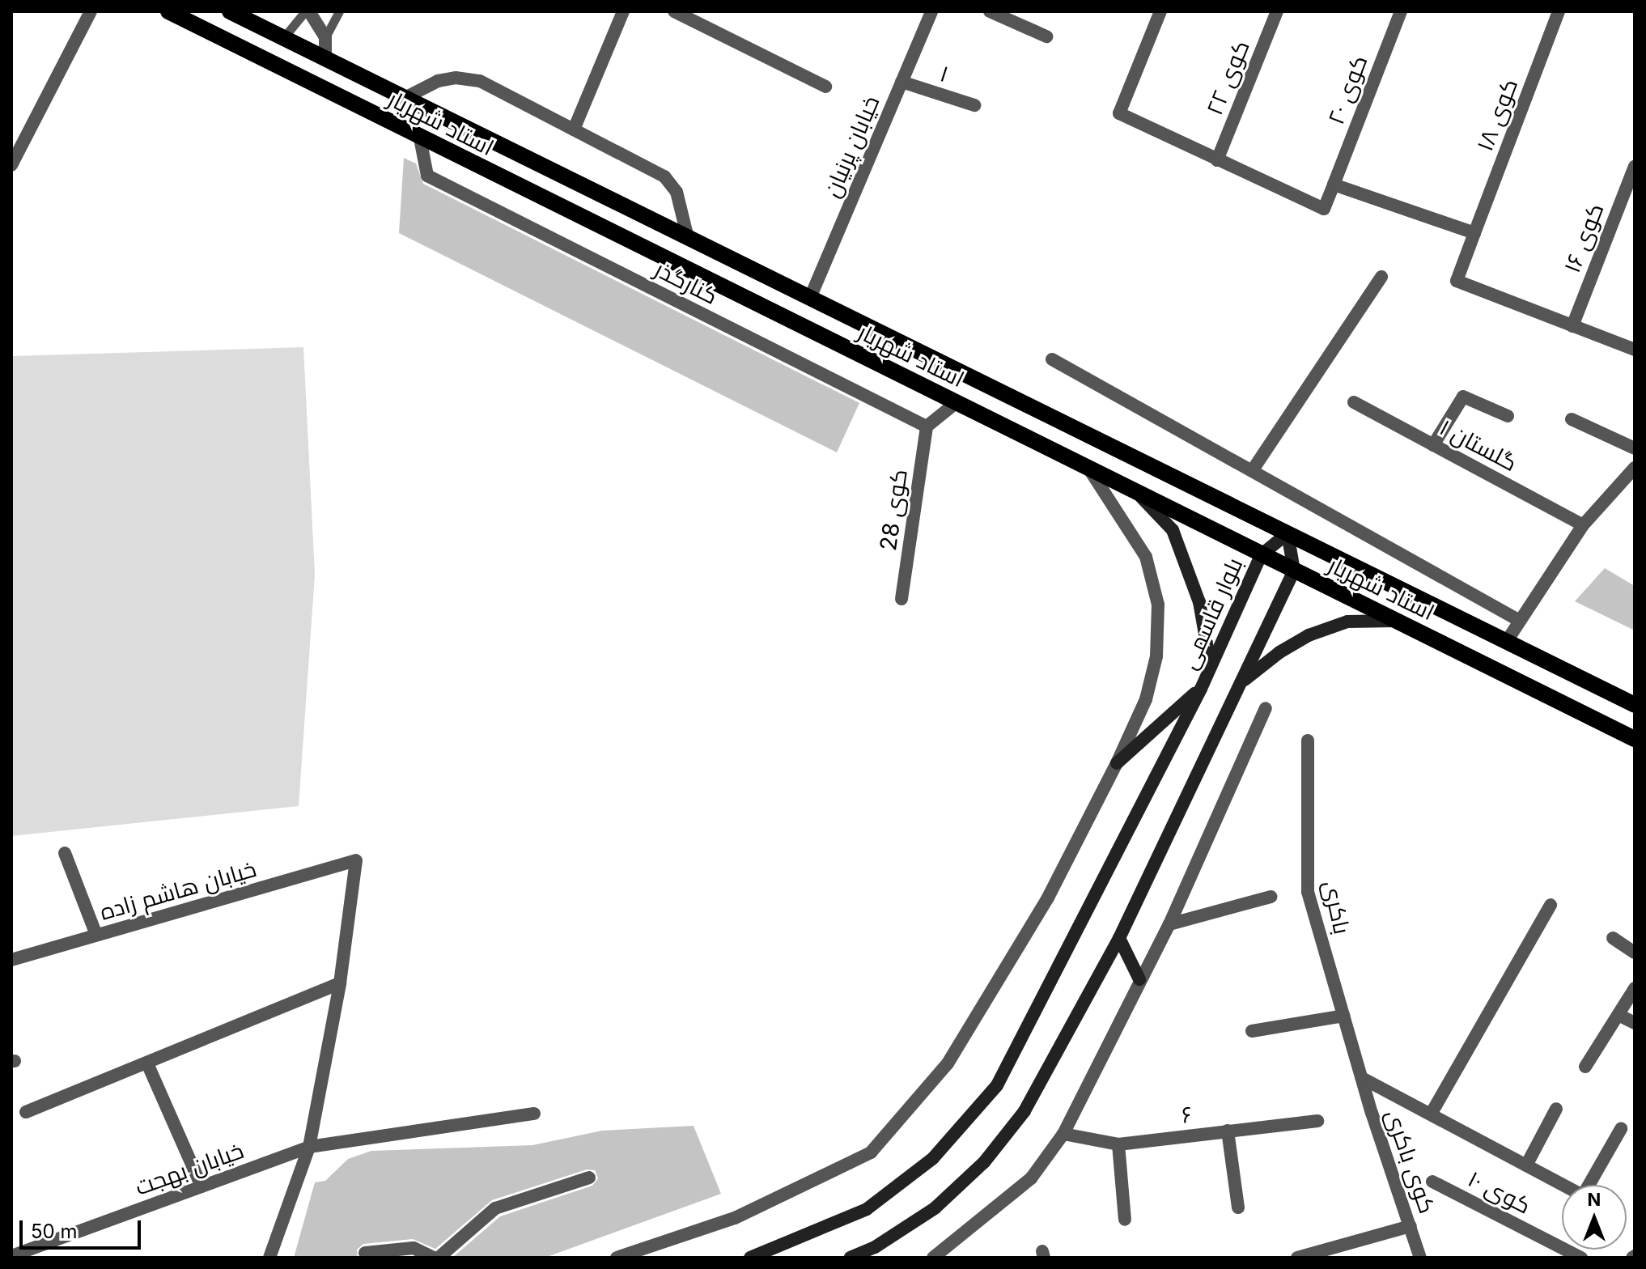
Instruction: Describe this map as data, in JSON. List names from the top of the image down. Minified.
{"streets":{"main road":["استاد شهریار","بلوار قاسمی"],"street":["۱","کوی ۲۲","کوی ۲۰","کوی ۱۸","خیابان پرنیان","کوی ۱۶","کنارگذر","۱ گلستان","کوی 28","خیابان هاشم زاده","باکری","۶","کوی باکری","خیابان بهجت","کوی ۱۰"]},"crossings":[["۱","خیابان پرنیان"],["کوی ۲۲","کوی ۲۰"],["کوی ۱۸","کوی ۱۶"],["استاد شهریار","خیابان پرنیان"],["استاد شهریار","کنارگذر"],["استاد شهریار","بلوار قاسمی"],["کنارگذر","کوی 28"],["باکری","کوی باکری"]],"scale_bar":"50 m","north":"top"}
